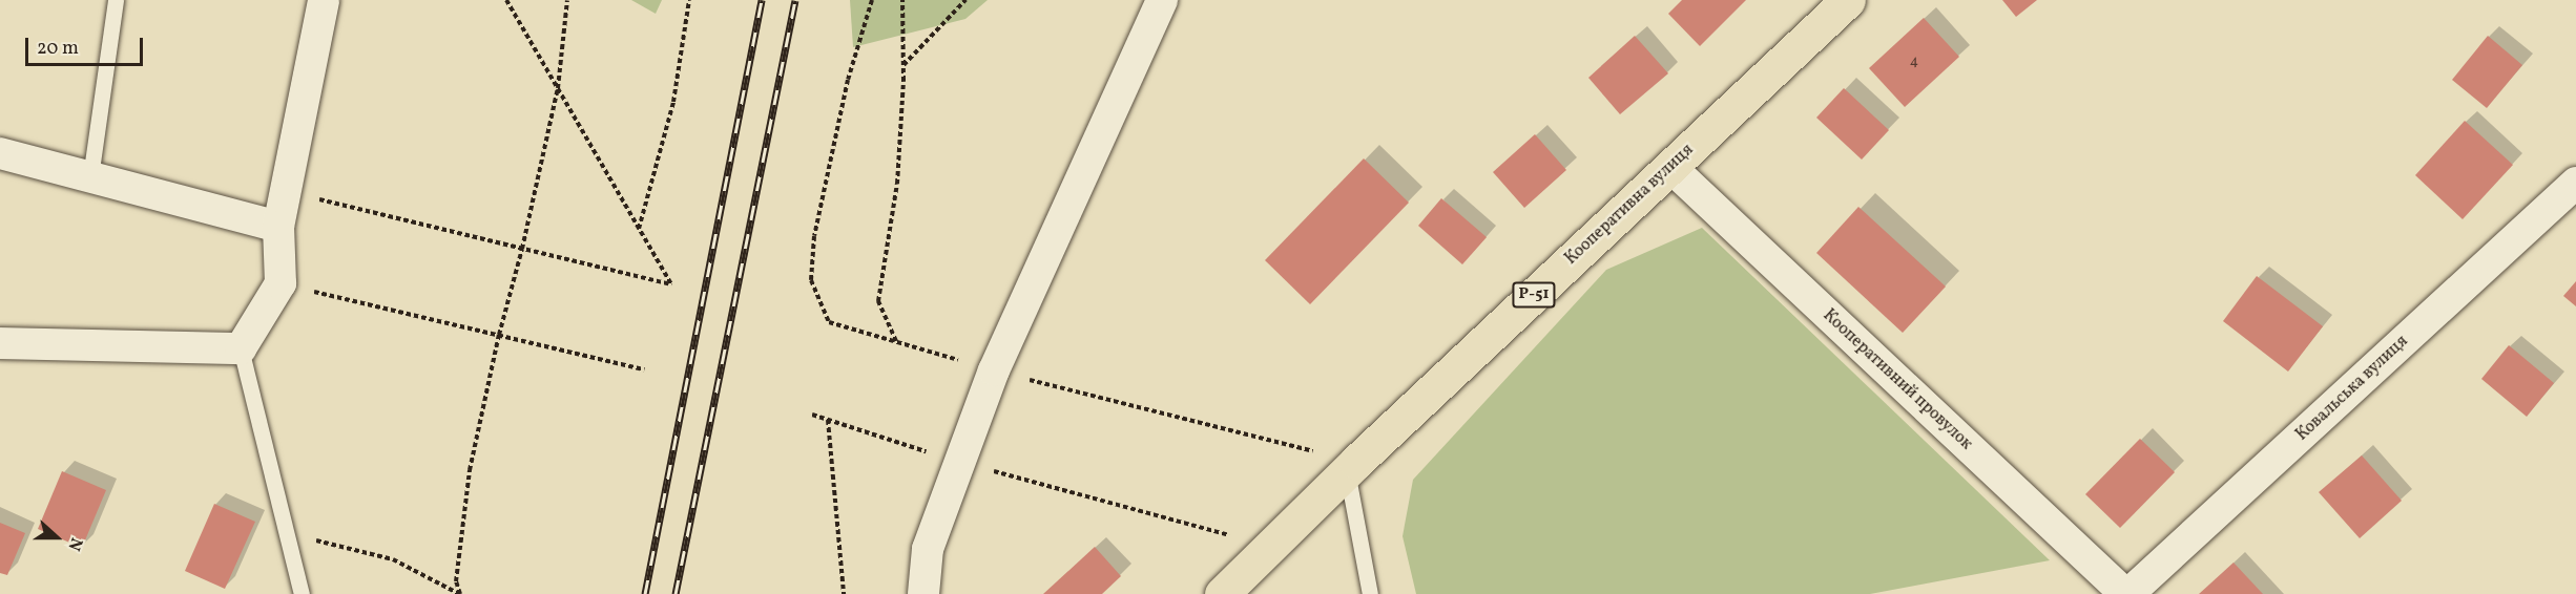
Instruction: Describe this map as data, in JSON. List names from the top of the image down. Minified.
{"streets":{"main road":["Кооперативна вулиця","Р-51"],"street":["Кооперативний провулок","Ковальська вулиця"]},"crossings":[["Кооперативна вулиця","Кооперативний провулок"],["Кооперативний провулок","Ковальська вулиця"]],"house_numbers":["4"],"scale_bar":"20 m","north":"right"}
